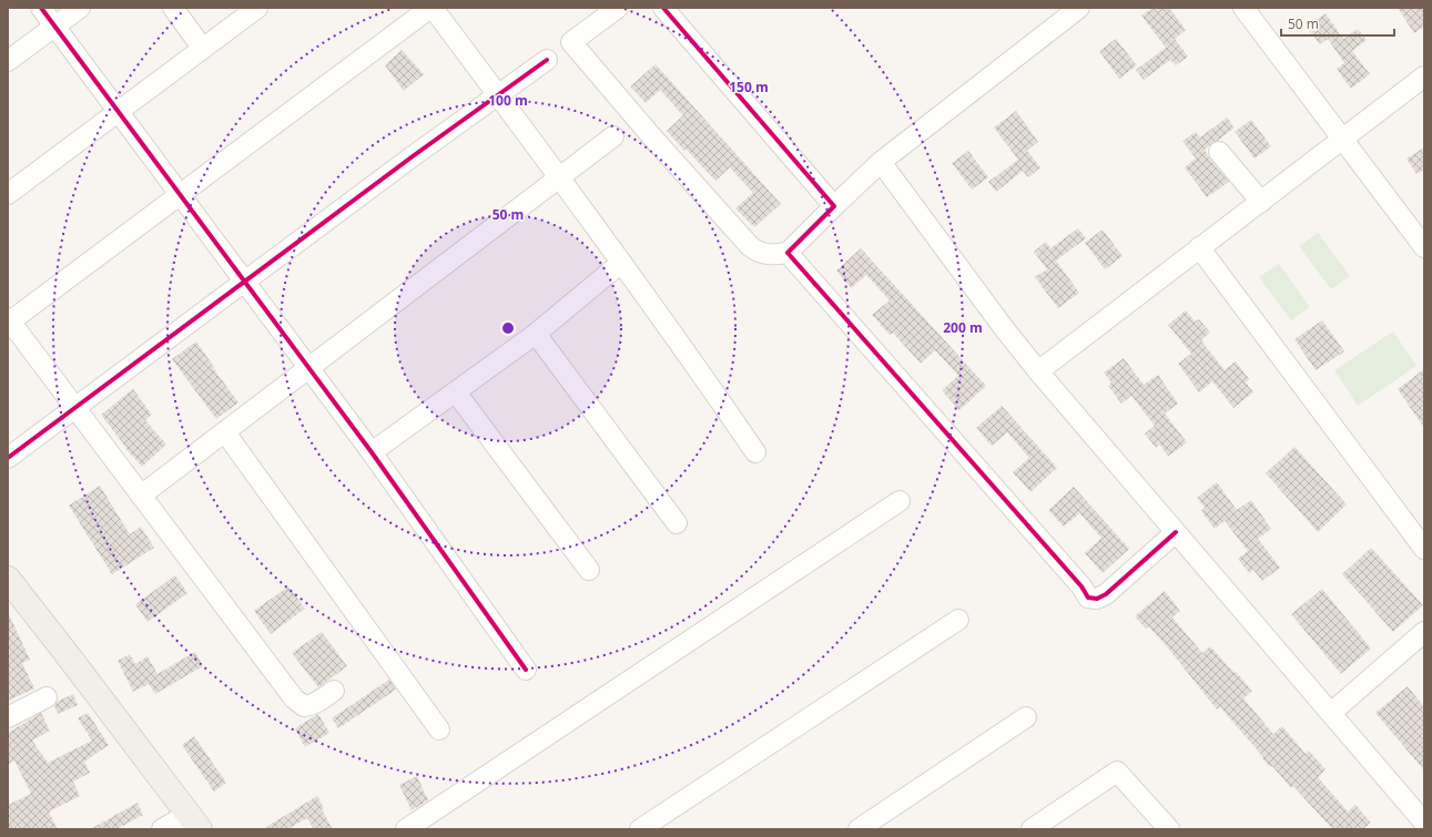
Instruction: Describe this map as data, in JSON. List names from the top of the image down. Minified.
{"scale_bar":"50 m","rings":["150 m","100 m","50 m","200 m"]}
